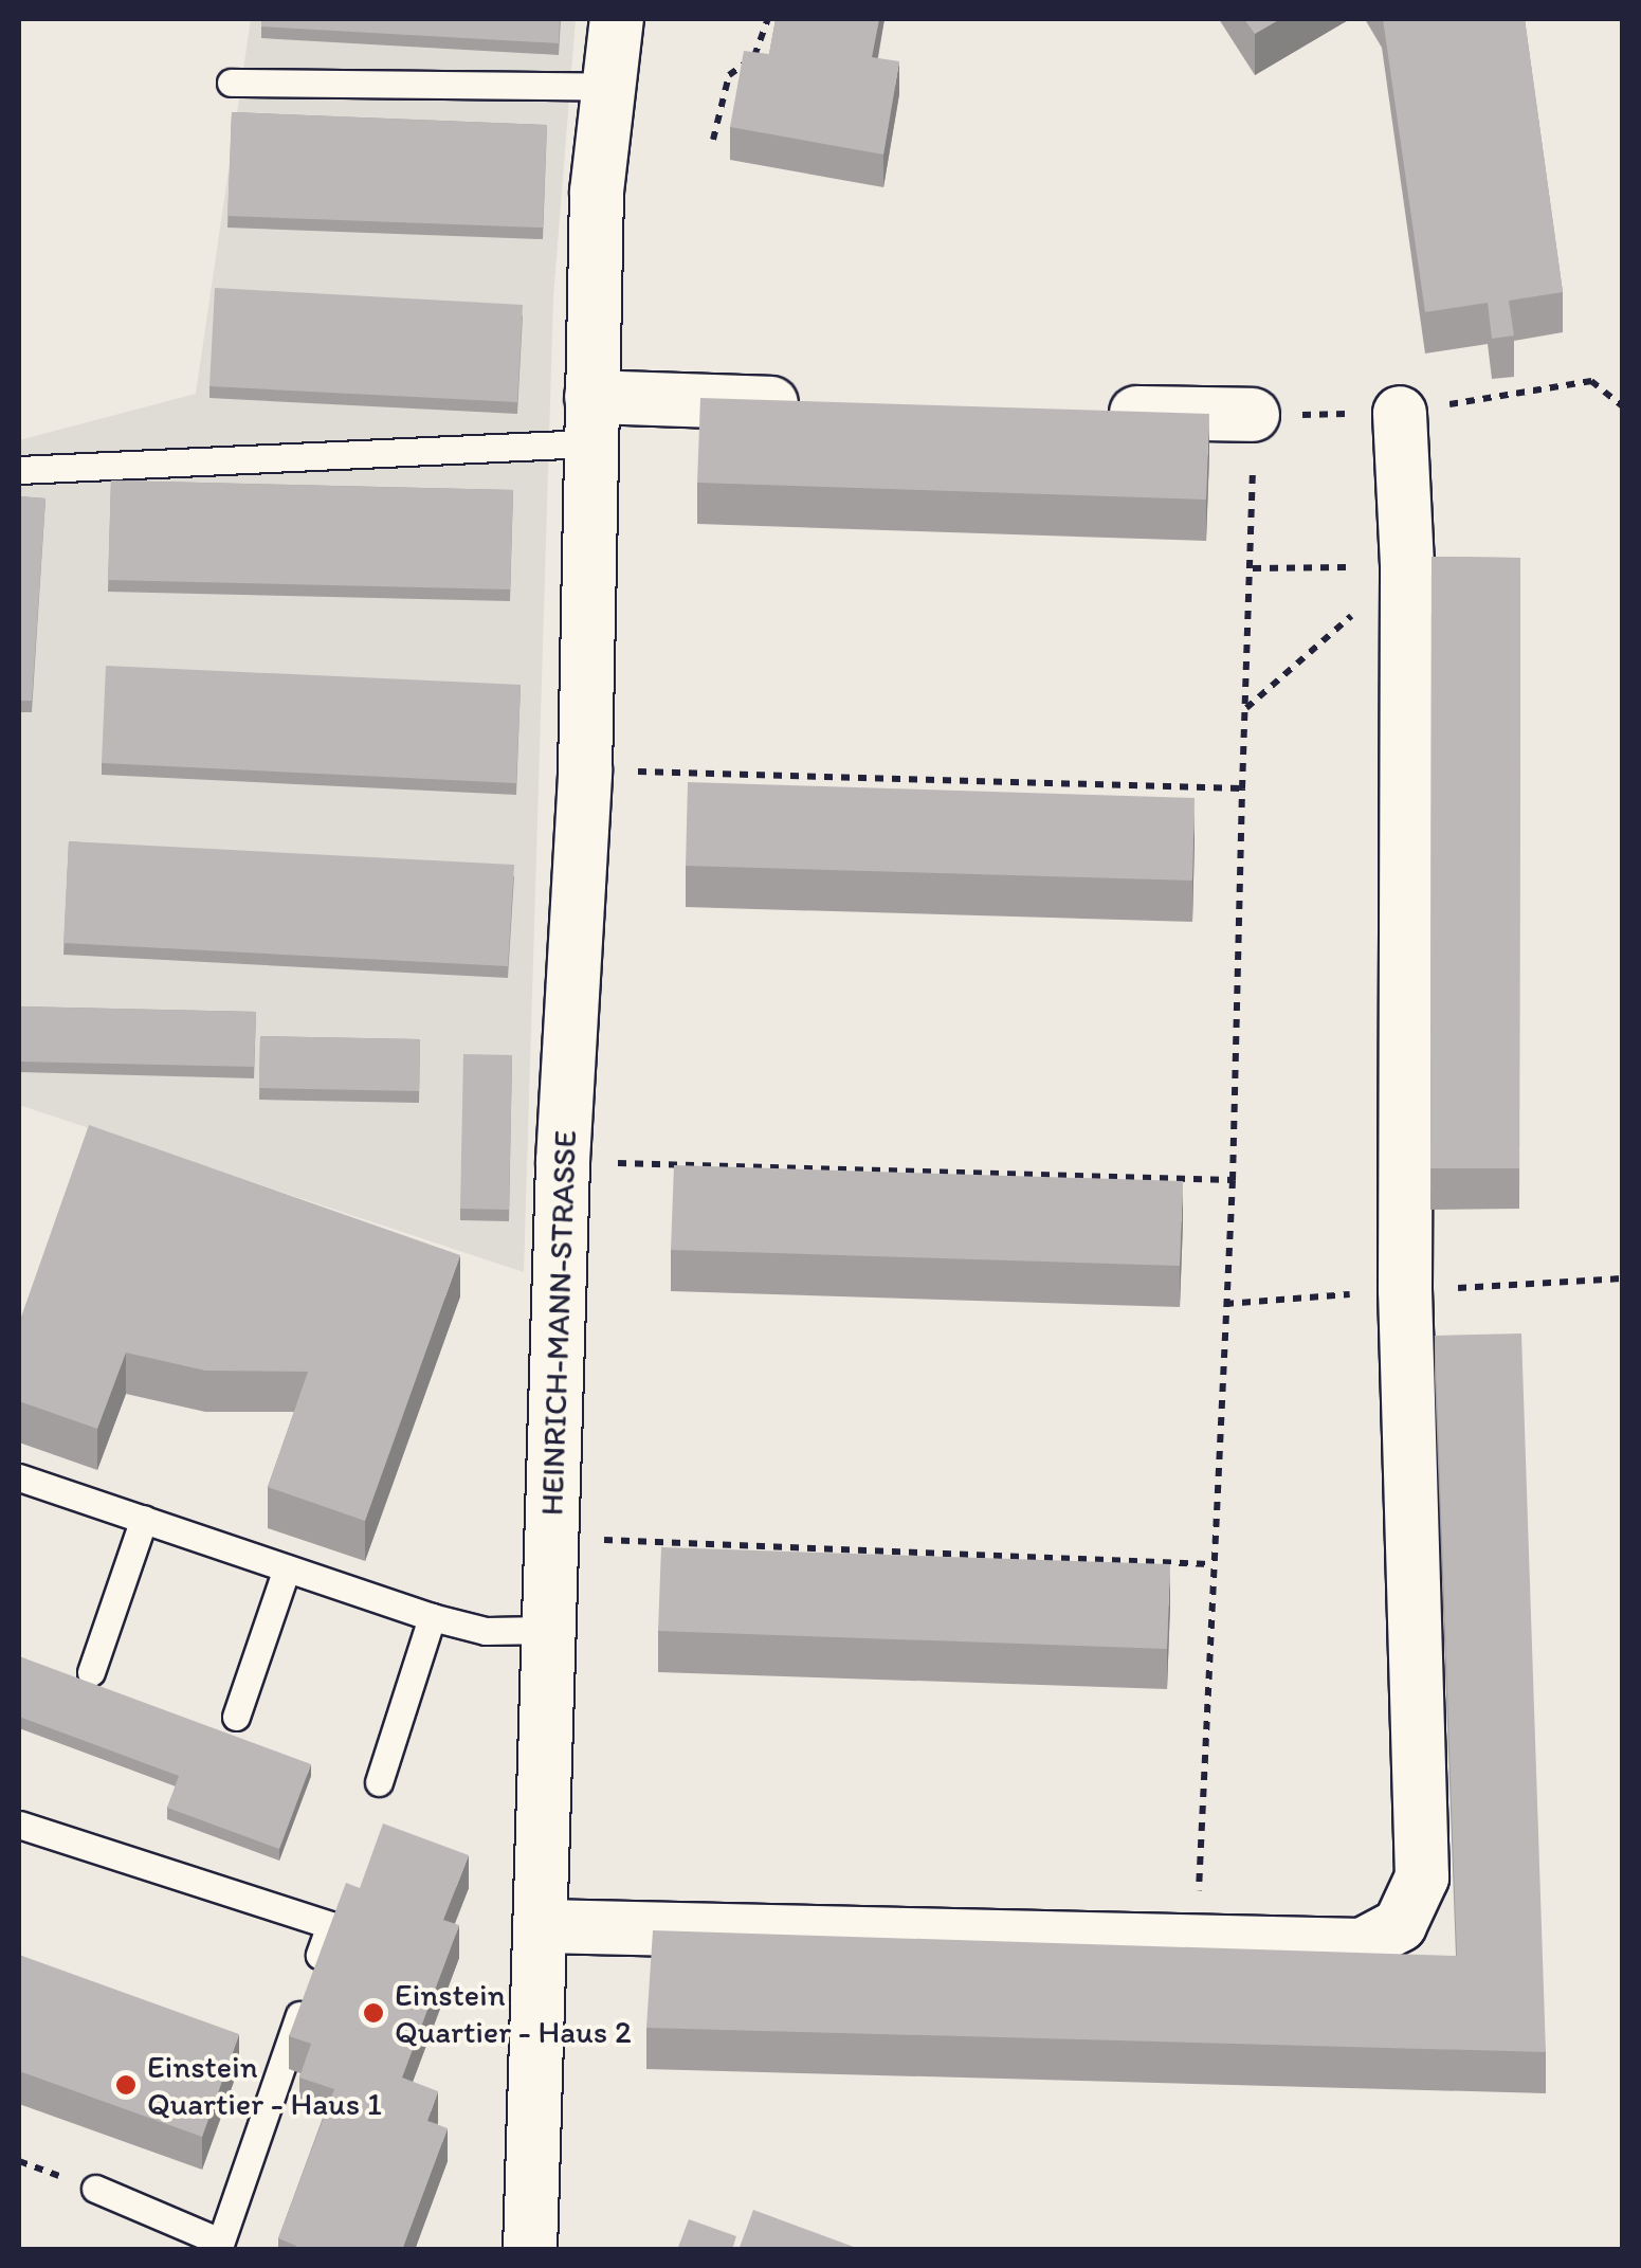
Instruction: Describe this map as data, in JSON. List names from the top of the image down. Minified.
{"streets":{"street":["HEINRICH-MANN-STRASSE"]},"places":["Einstein Quartier - Haus 2","Einstein Quartier - Haus 1"]}
